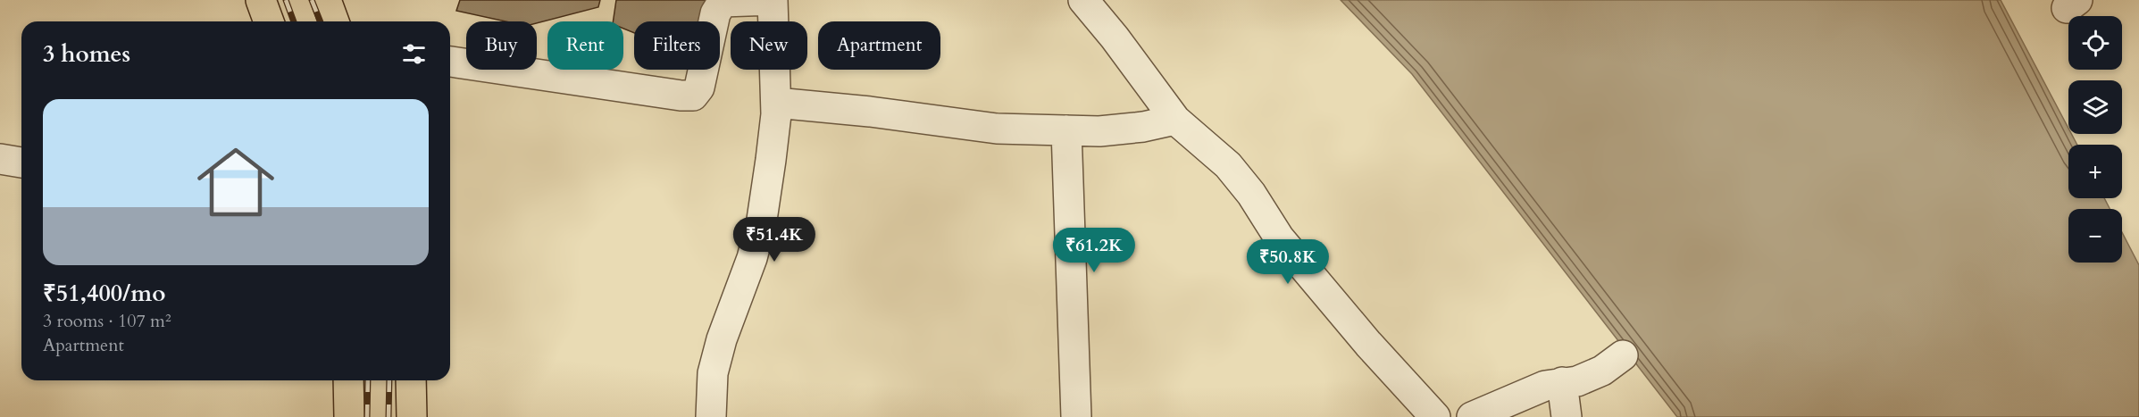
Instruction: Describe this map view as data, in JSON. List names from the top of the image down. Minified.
{"page":{"map_buttons":["+","−"],"chip":["Buy","Rent","Filters","New","Apartment"],"heading":"3 homes","list":[{"name":"₹51,400/mo","note":"3 rooms · 107 m² · Apartment"}],"price":["₹51.4K","₹61.2K","₹50.8K"]}}
